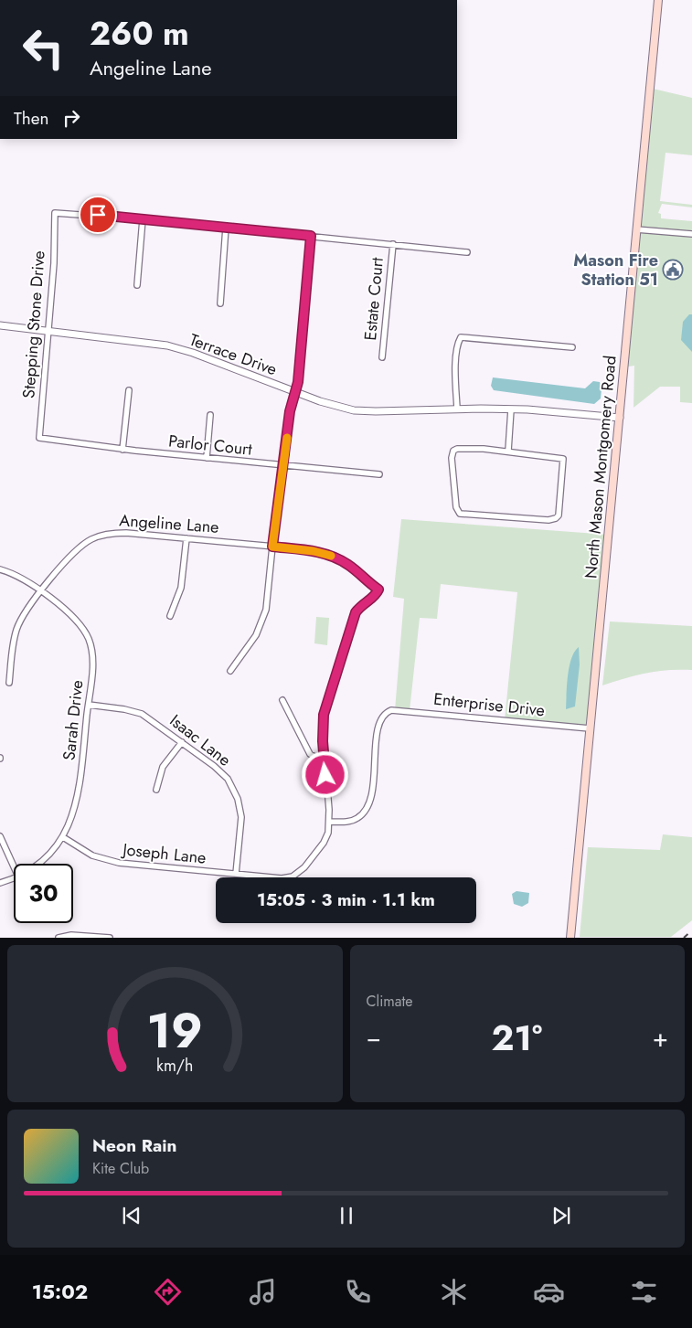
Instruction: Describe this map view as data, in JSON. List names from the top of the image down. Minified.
{"streets":{"main road":["North Mason Montgomery Road"],"street":["Estate Court","Stepping Stone Drive","Terrace Drive","Parlor Court","Angeline Lane","Enterprise Drive","Sarah Drive","Isaac Lane","Joseph Lane"]},"crossings":[["Stepping Stone Drive","Terrace Drive"],["Stepping Stone Drive","Parlor Court"],["Terrace Drive","North Mason Montgomery Road"],["North Mason Montgomery Road","Enterprise Drive"],["Angeline Lane","Sarah Drive"],["Angeline Lane","Joseph Lane"],["Enterprise Drive","Joseph Lane"],["Sarah Drive","Isaac Lane"],["Sarah Drive","Joseph Lane"],["Isaac Lane","Joseph Lane"]],"places":{"public building":["Mason Fire Station 51"]},"page":{"turn":["260 m","Angeline Lane"],"then":"Then","limit":"30","trip":"15:05 · 3 min · 1.1 km","tile":"Climate","heat":["−","21°","+"],"song":["Neon Rain","Kite Club"],"tabs":"15:02","gauge":["19","km/h"]}}
